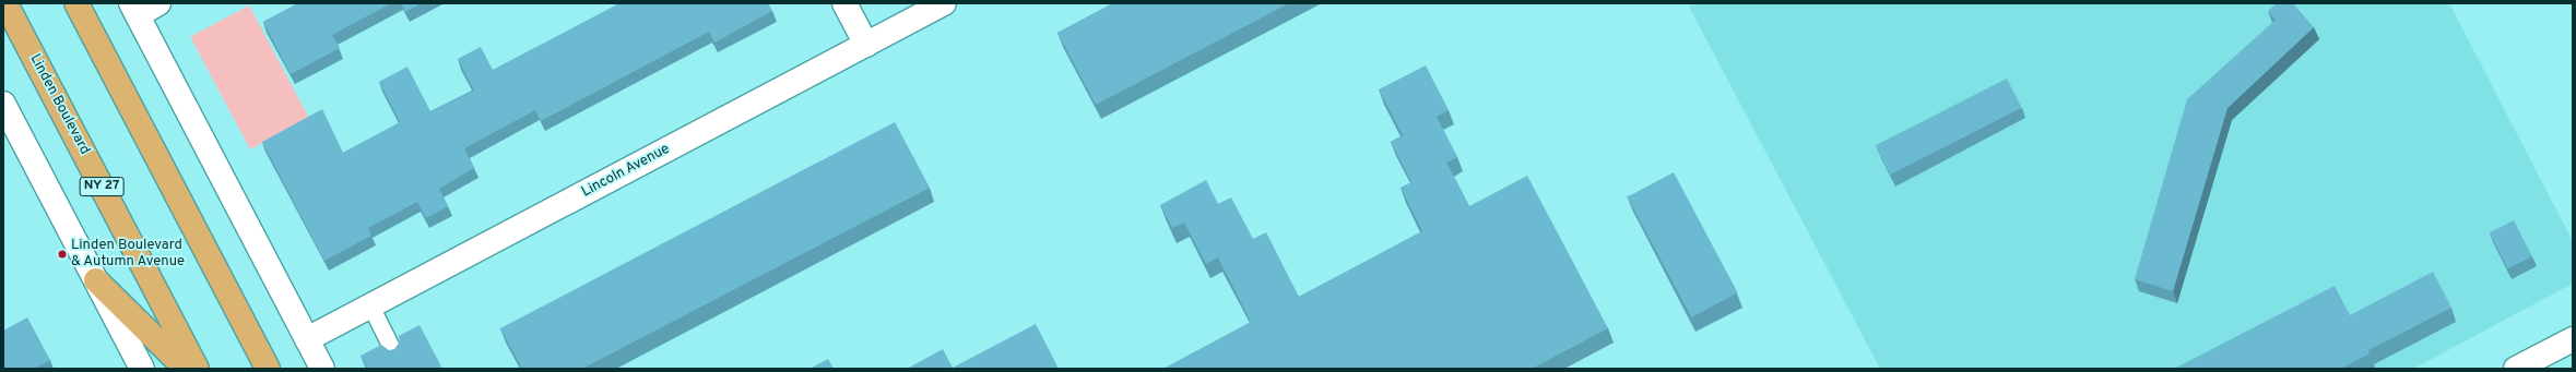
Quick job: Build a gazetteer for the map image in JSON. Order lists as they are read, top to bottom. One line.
{"streets":{"highway":["Linden Boulevard","NY 27"],"street":["Lincoln Avenue"]},"places":["Linden Boulevard & Autumn Avenue"]}
